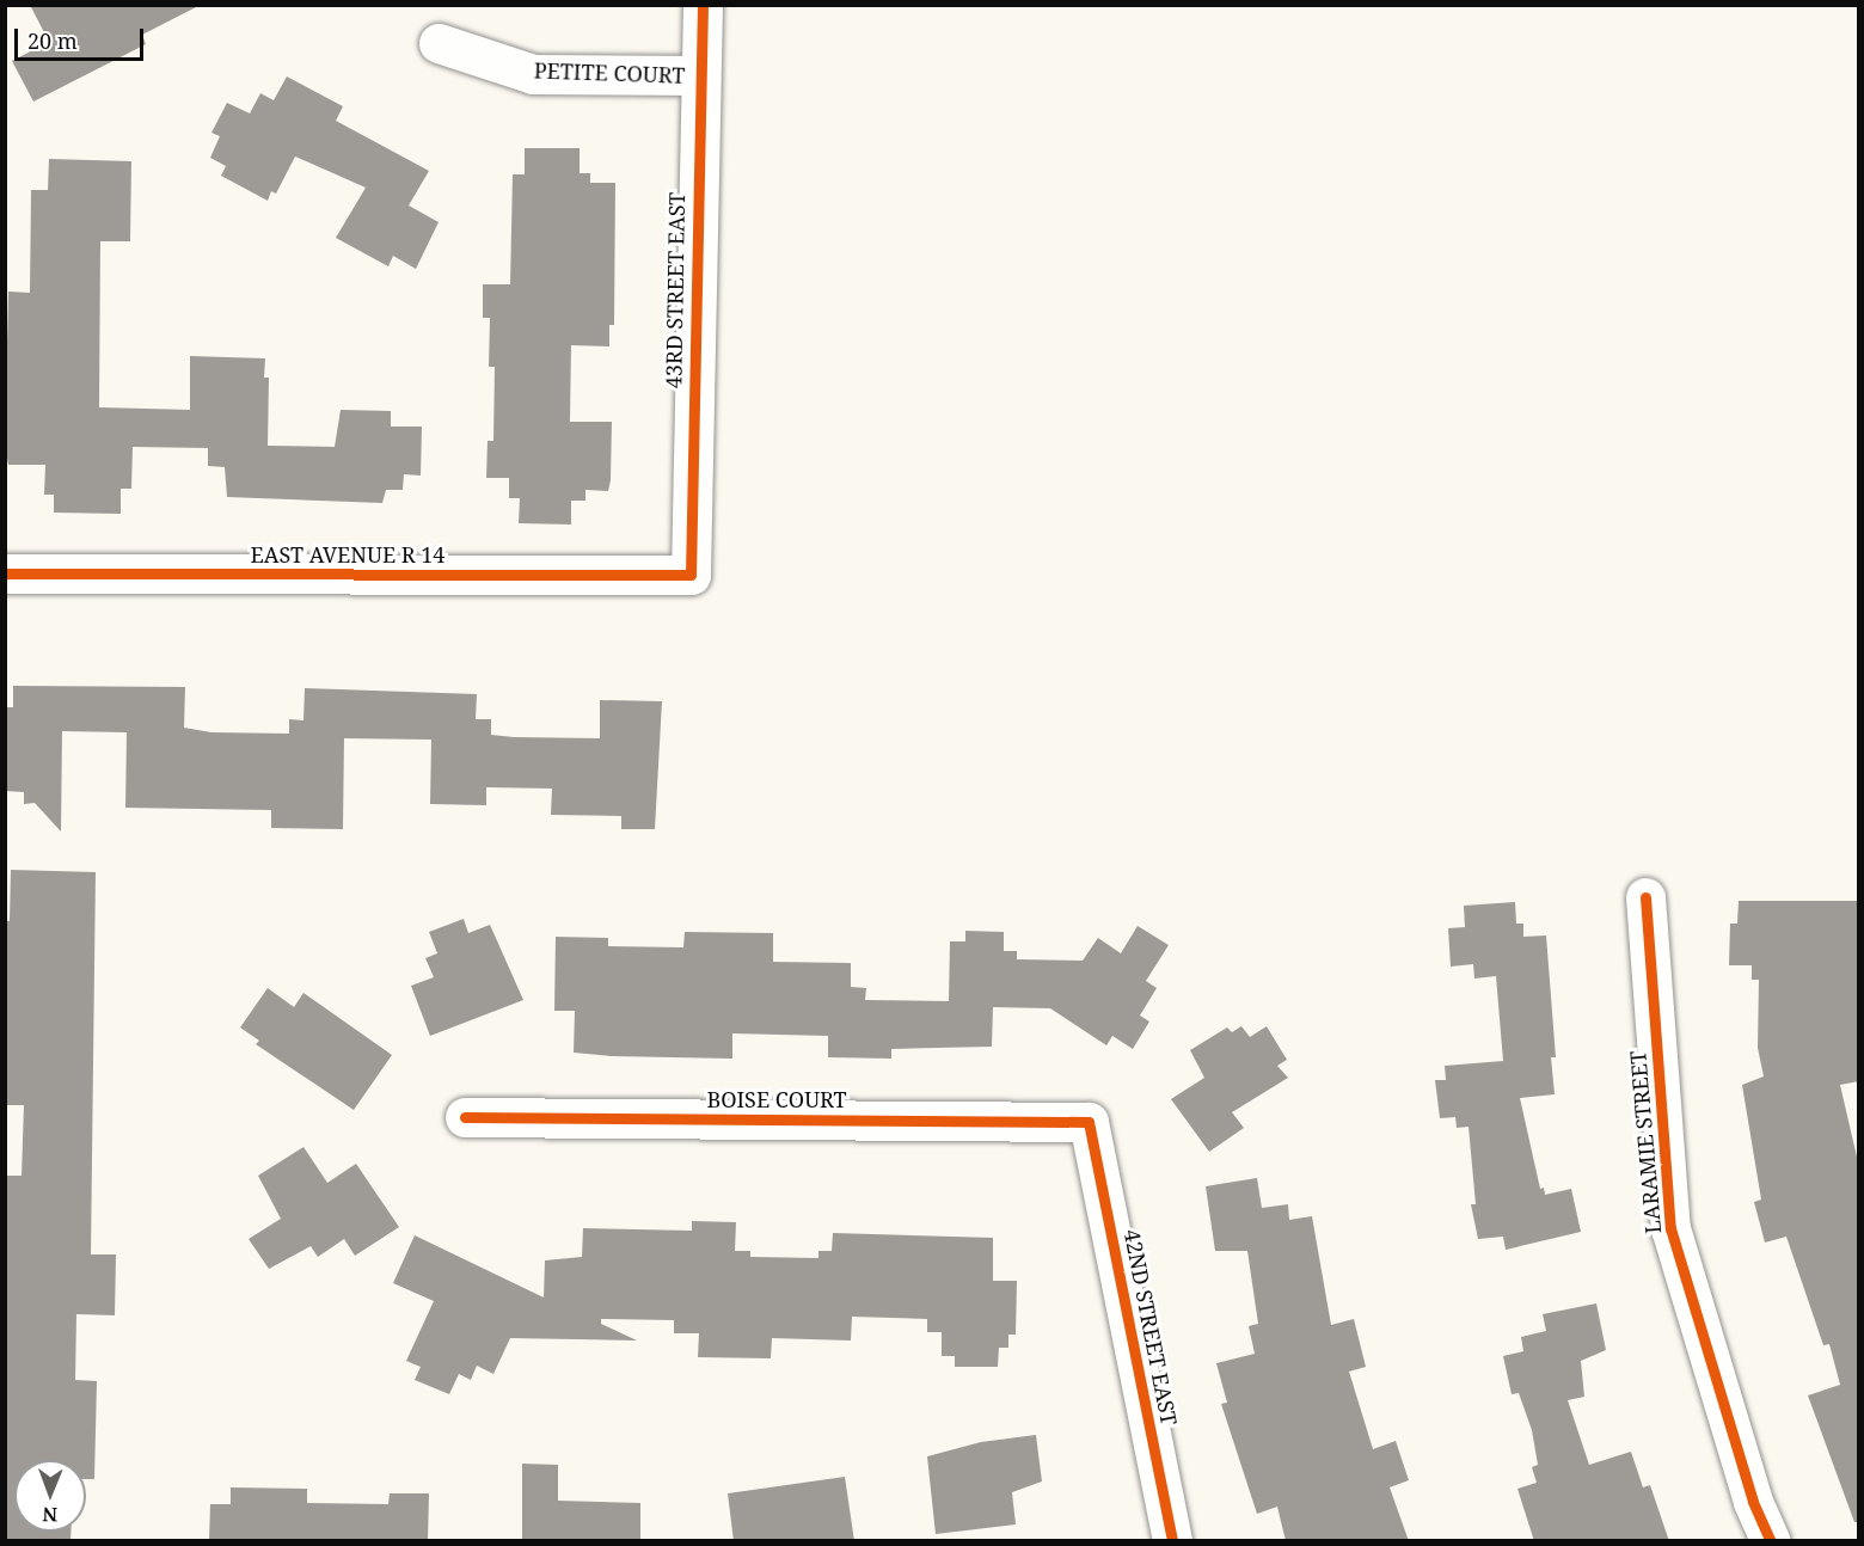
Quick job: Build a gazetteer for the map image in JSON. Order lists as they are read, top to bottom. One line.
{"streets":{"street":["PETITE COURT","43RD STREET EAST","EAST AVENUE R 14","BOISE COURT","LARAMIE STREET","42ND STREET EAST"]},"crossings":[["PETITE COURT","43RD STREET EAST"],["43RD STREET EAST","EAST AVENUE R 14"],["BOISE COURT","42ND STREET EAST"]],"scale_bar":"20 m","north":"bottom"}
